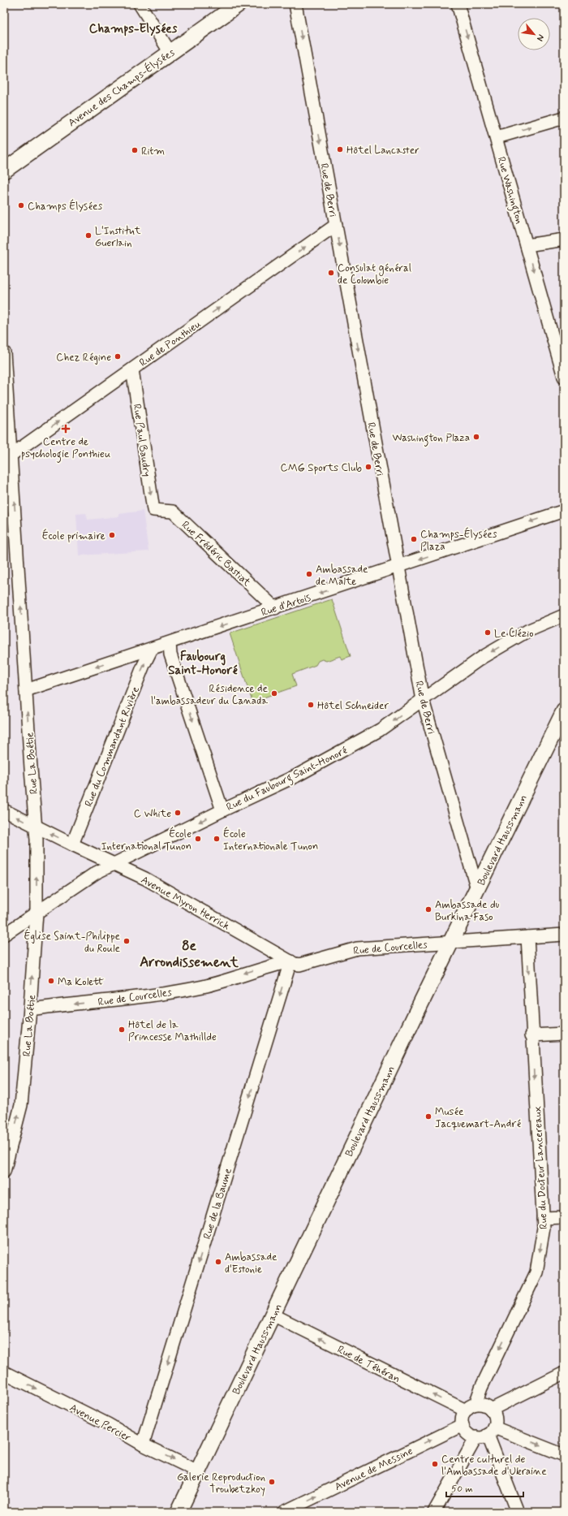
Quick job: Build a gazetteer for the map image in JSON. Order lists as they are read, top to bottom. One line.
{"streets":{"main road":["Avenue des Champs-Élysées","Boulevard Haussmann"],"street":["Rue de Berri","Rue Washington","Rue de Ponthieu","Rue Paul Baudry","Rue Frédéric Bastiat","Rue d'Artois","Rue du Commandant Rivière","Rue La Boétie","Rue du Faubourg Saint-Honoré","Avenue Myron Herrick","Rue de Courcelles","Rue du Docteur Lancereaux","Rue de la Baume","Rue de Téhéran","Avenue Percier","Avenue de Messine"]},"crossings":[["Rue de Berri","Rue de Ponthieu"],["Rue de Berri","Rue d'Artois"],["Rue de Berri","Rue du Faubourg Saint-Honoré"],["Rue de Berri","Boulevard Haussmann"],["Rue de Ponthieu","Rue Paul Baudry"],["Rue de Ponthieu","Rue La Boétie"],["Rue Paul Baudry","Rue Frédéric Bastiat"],["Rue Frédéric Bastiat","Rue d'Artois"],["Rue d'Artois","Rue du Commandant Rivière"],["Rue d'Artois","Rue La Boétie"],["Rue du Commandant Rivière","Avenue Myron Herrick"],["Rue La Boétie","Rue du Faubourg Saint-Honoré"],["Rue La Boétie","Avenue Myron Herrick"],["Rue La Boétie","Rue de Courcelles"],["Rue du Faubourg Saint-Honoré","Avenue Myron Herrick"],["Boulevard Haussmann","Rue de Courcelles"],["Boulevard Haussmann","Rue de Téhéran"],["Boulevard Haussmann","Avenue Percier"],["Avenue Myron Herrick","Rue de Courcelles"],["Avenue Myron Herrick","Rue de la Baume"],["Rue de Courcelles","Rue du Docteur Lancereaux"],["Rue de Courcelles","Rue de la Baume"],["Rue du Docteur Lancereaux","Rue de Téhéran"],["Rue du Docteur Lancereaux","Avenue de Messine"],["Rue de la Baume","Avenue Percier"],["Rue de Téhéran","Avenue de Messine"]],"one_way":["Rue de Berri","Rue Washington","Rue de Ponthieu","Rue Paul Baudry","Rue d'Artois","Rue du Commandant Rivière","Rue La Boétie","Rue du Faubourg Saint-Honoré","Rue de Courcelles","Rue du Docteur Lancereaux","Rue de la Baume","Rue de Téhéran","Avenue Percier","Avenue de Messine"],"districts":["Champs-Elysées","Faubourg Saint-Honoré","8e Arrondissement"],"places":{"other":["Hôtel Lancaster","Ritm","Champs Élysées","L'Institut Guerlain","Consulat général de Colombie","Chez Régine","Washington Plaza","CMG Sports Club","École primaire","Champs-Élysées Plaza","Ambassade de Malte","Le Clézio","Résidence de l'ambassadeur du Canada","Hôtel Schneider","C White","École International Tunon","École Internationale Tunon","Ambassade du Burkina Faso","Église Saint-Philippe du Roule","Ma Kolett","Hôtel de la Princesse Mathillde","Musée Jacquemart-André","Ambassade d'Estonie","Centre culturel de l'Ambassade d'Ukraine","Galerie Reproduction Troubetzkoy"],"health":["Centre de psychologie Ponthieu"]},"scale_bar":"50 m","north":"bottom right"}
